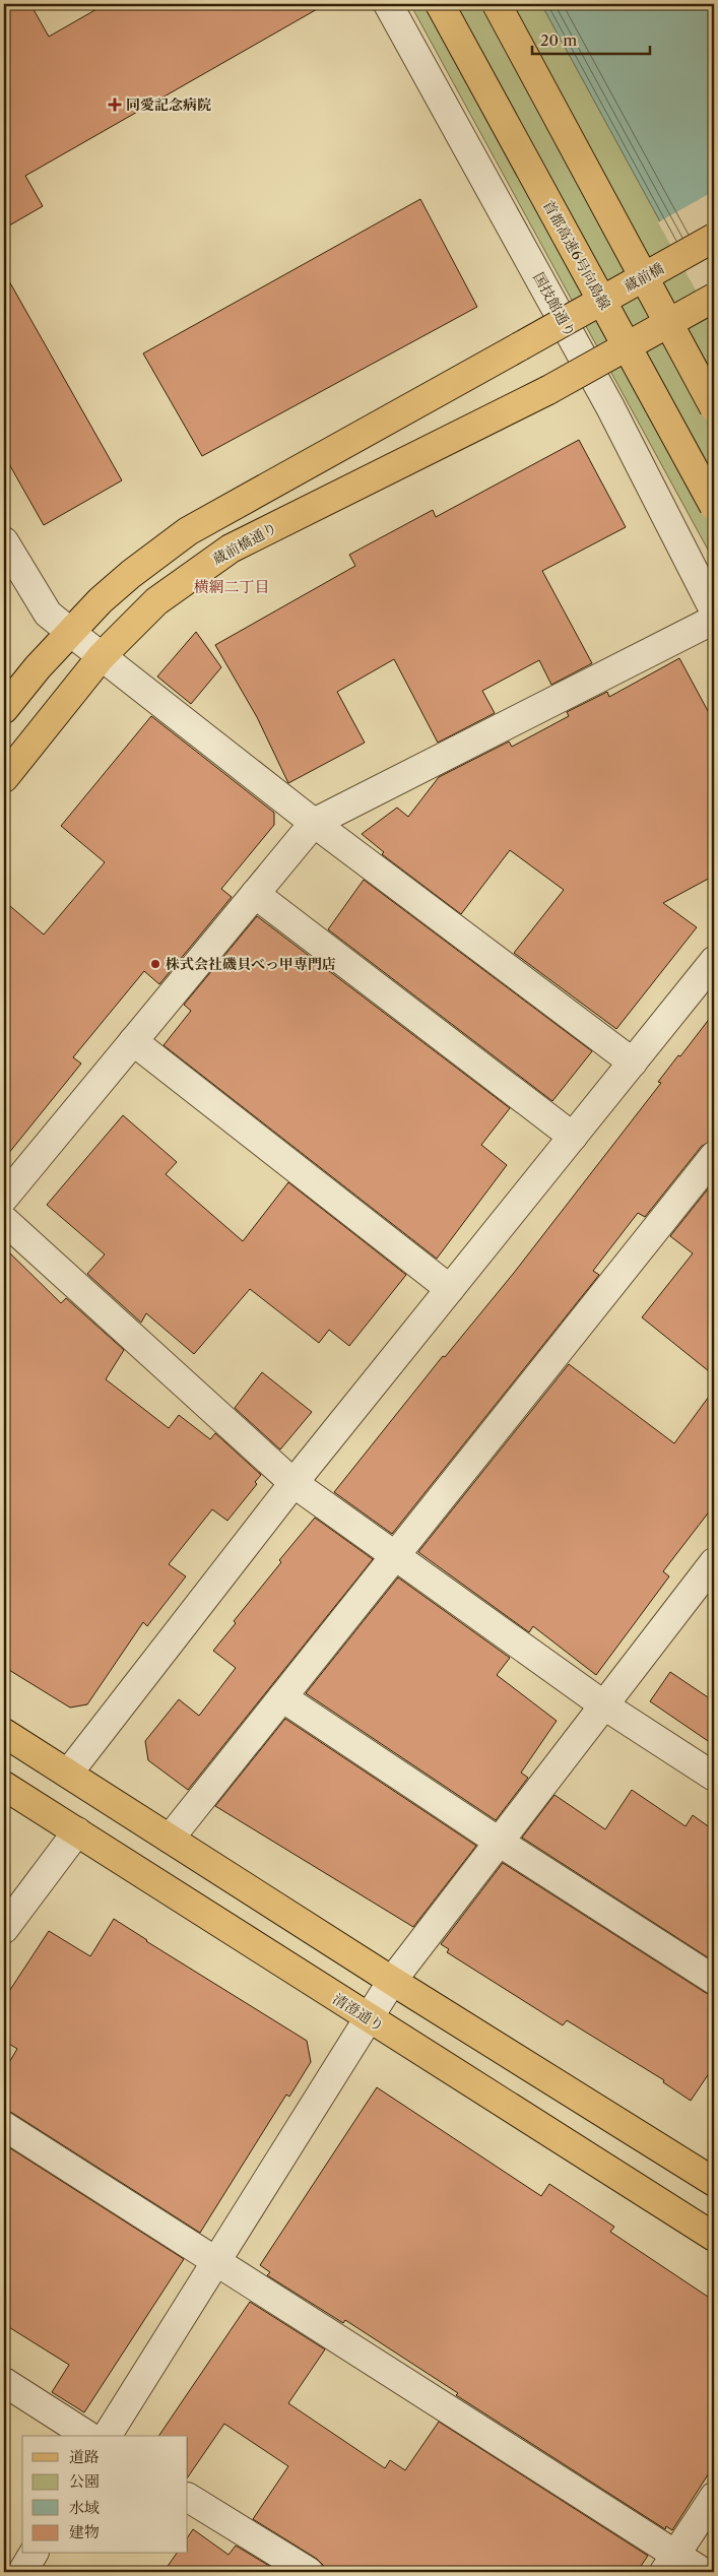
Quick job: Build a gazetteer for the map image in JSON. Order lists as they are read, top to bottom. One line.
{"streets":{"main road":["首都高速6号向島線","蔵前橋","蔵前橋通り","清澄通り"],"street":["国技館通り"]},"districts":["横網二丁目"],"places":{"health":["同愛記念病院"],"other":["株式会社磯貝べっ甲専門店"]},"legend":["道路","公園","水域","建物"],"scale_bar":"20 m"}
